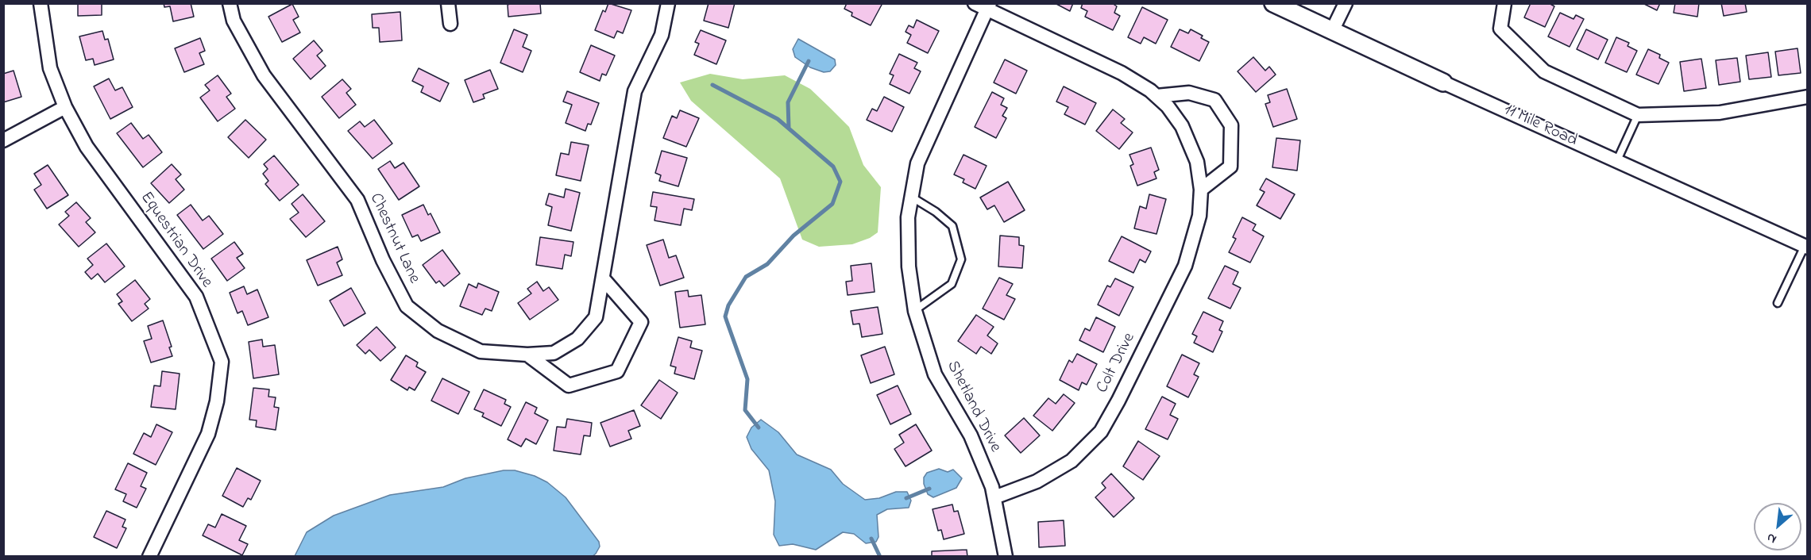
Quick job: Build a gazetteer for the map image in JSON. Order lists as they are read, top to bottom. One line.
{"streets":{"street":["11 Mile Road","Chestnut Lane","Equestrian Drive","Colt Drive","Shetland Drive"]},"crossings":[["Colt Drive","Shetland Drive"]],"north":"bottom left"}
